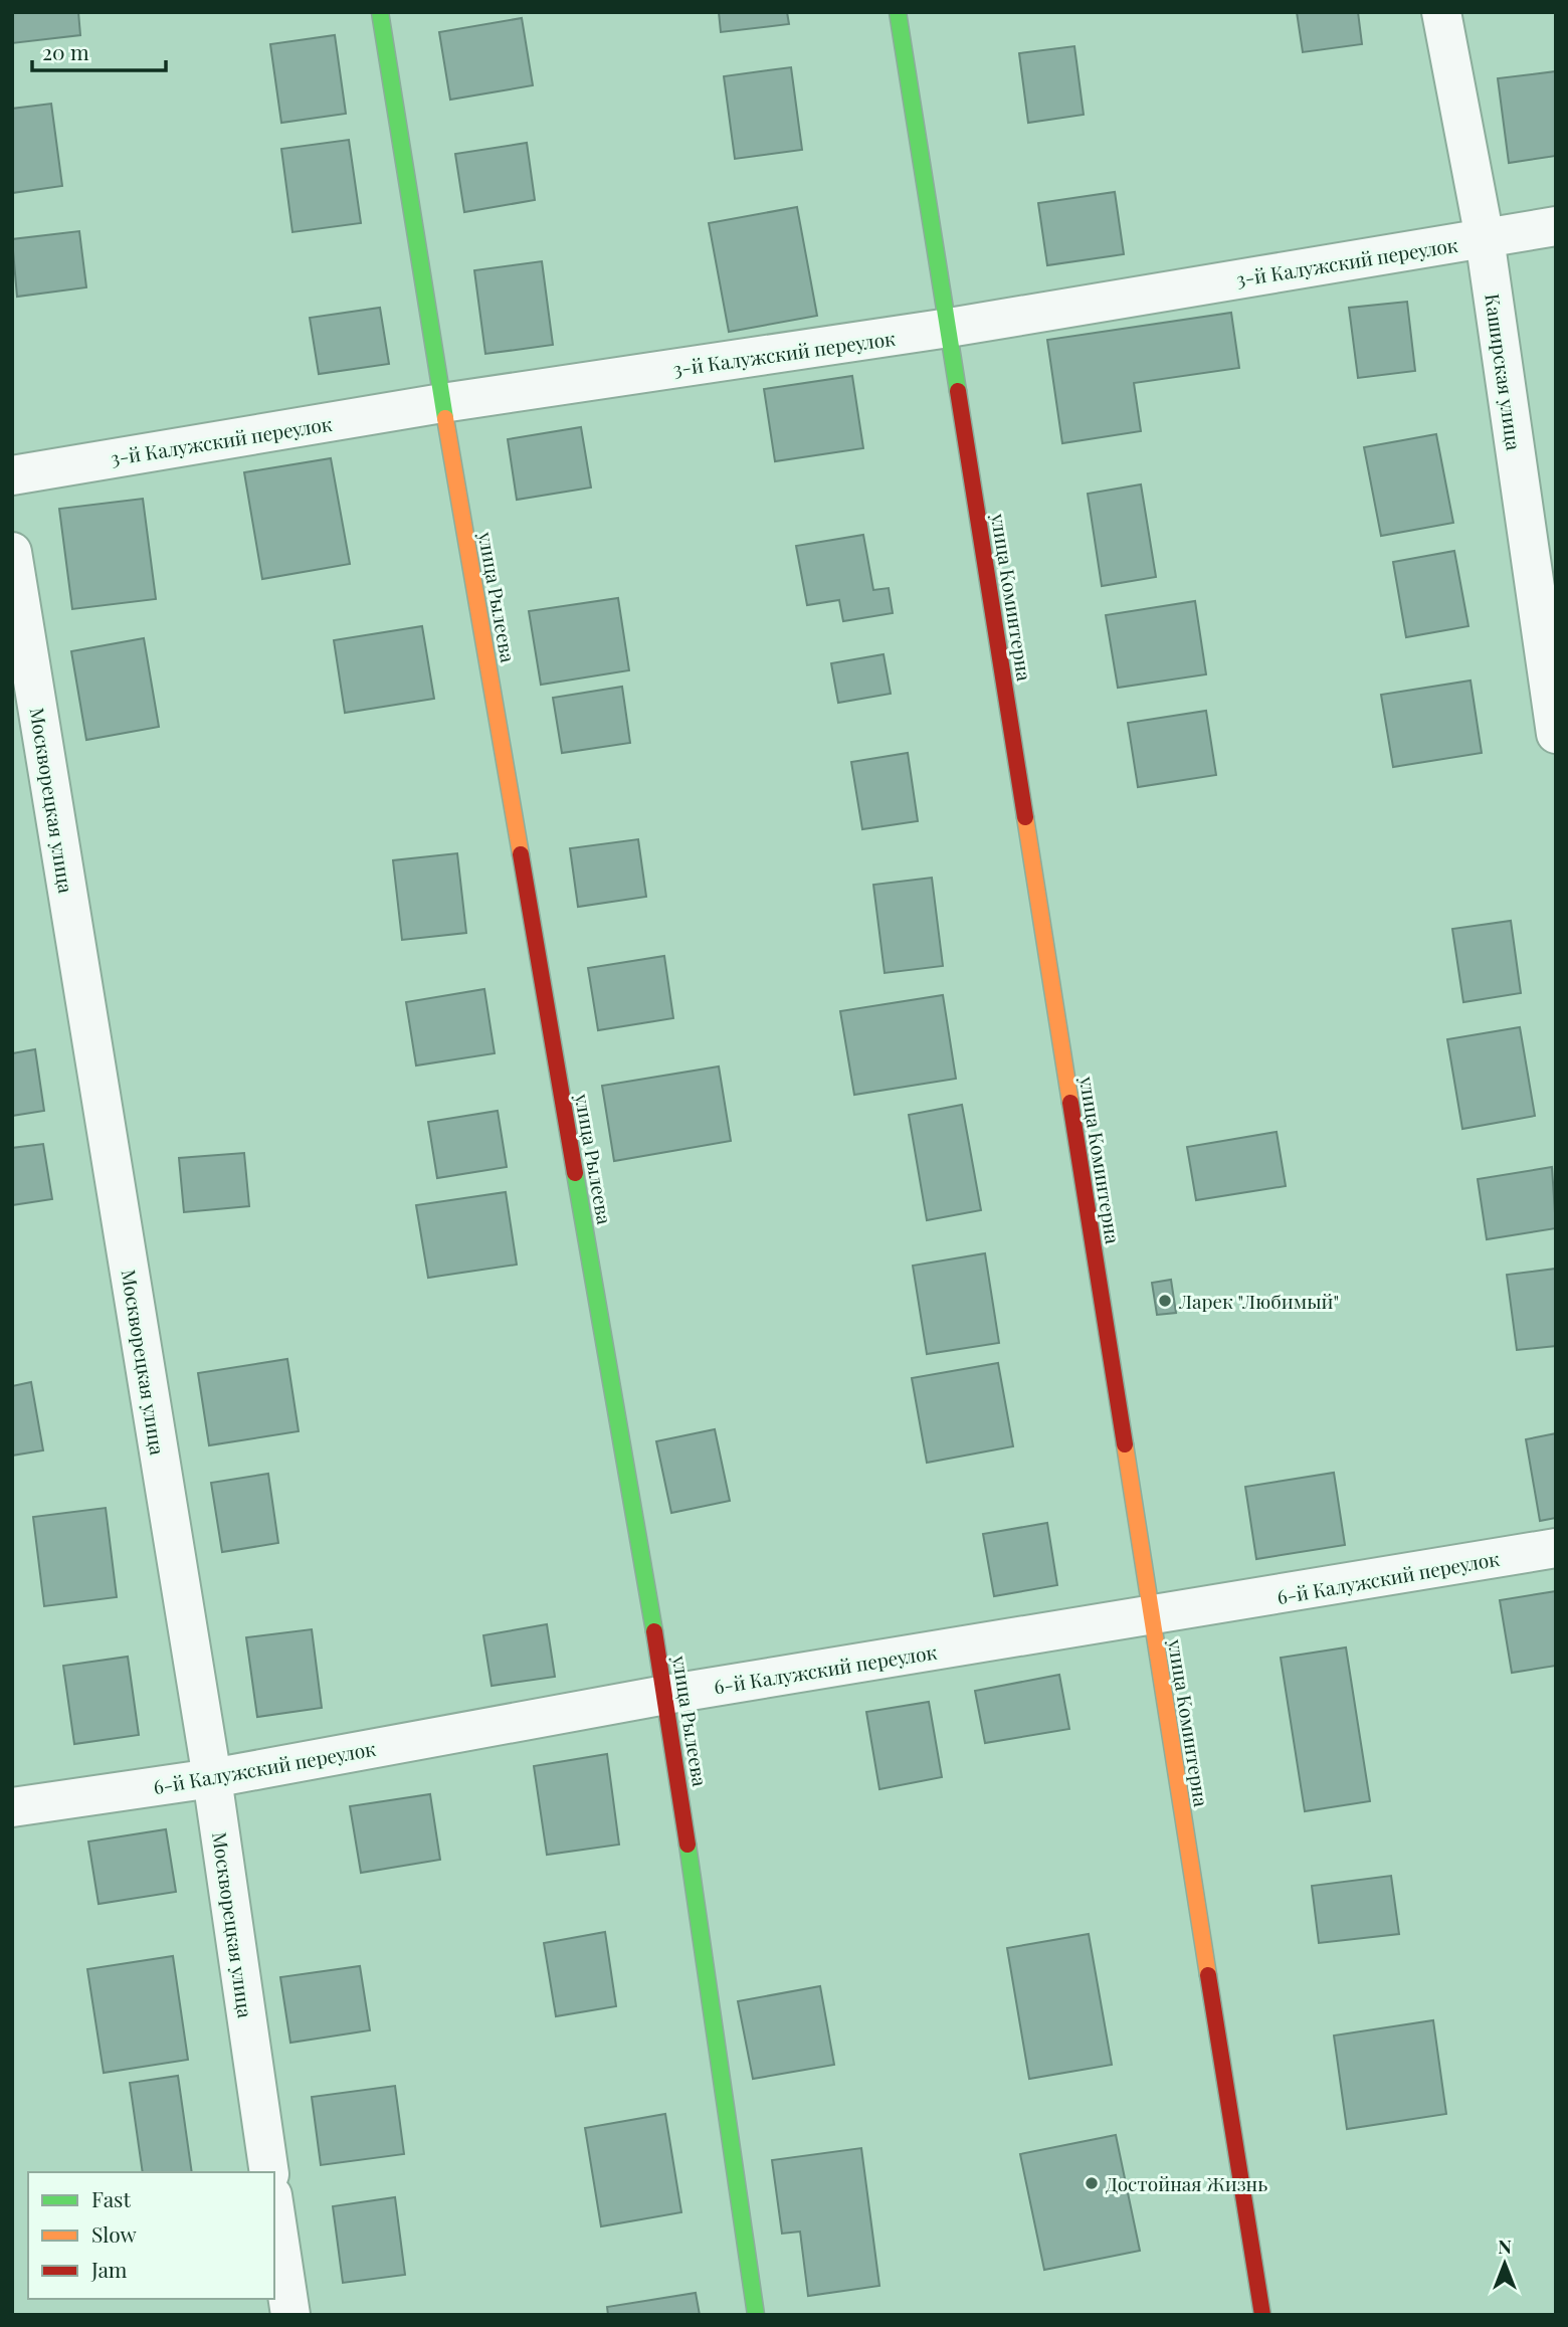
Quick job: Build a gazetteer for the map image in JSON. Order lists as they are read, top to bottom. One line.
{"streets":{"street":["3-й Калужский переулок","Каширская улица","улица Рылеева","улица Коминтерна","Москворецкая улица","6-й Калужский переулок"]},"crossings":[["3-й Калужский переулок","Каширская улица"],["3-й Калужский переулок","улица Рылеева"],["3-й Калужский переулок","улица Коминтерна"],["улица Рылеева","6-й Калужский переулок"],["улица Коминтерна","6-й Калужский переулок"],["Москворецкая улица","6-й Калужский переулок"]],"places":["Ларек \"Любимый\"","Достойная Жизнь"],"legend":["Fast","Slow","Jam"],"scale_bar":"20 m","north":"top"}
